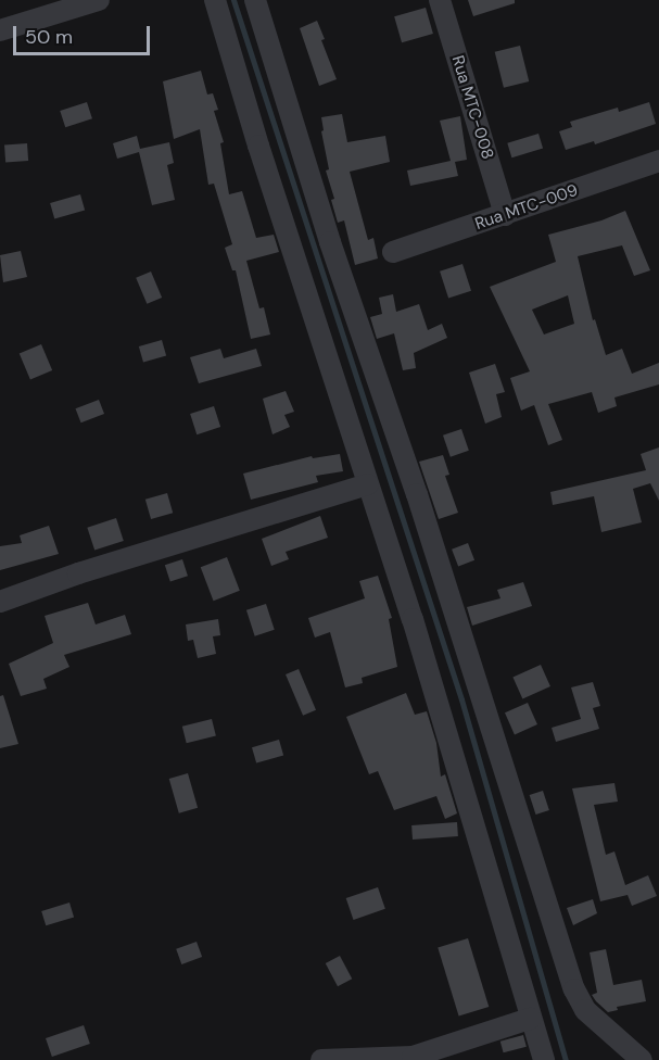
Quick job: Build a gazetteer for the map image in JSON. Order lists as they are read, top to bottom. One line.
{"streets":{"street":["Rua MTC-008","Rua MTC-009"]},"crossings":[["Rua MTC-008","Rua MTC-009"]],"scale_bar":"50 m"}
